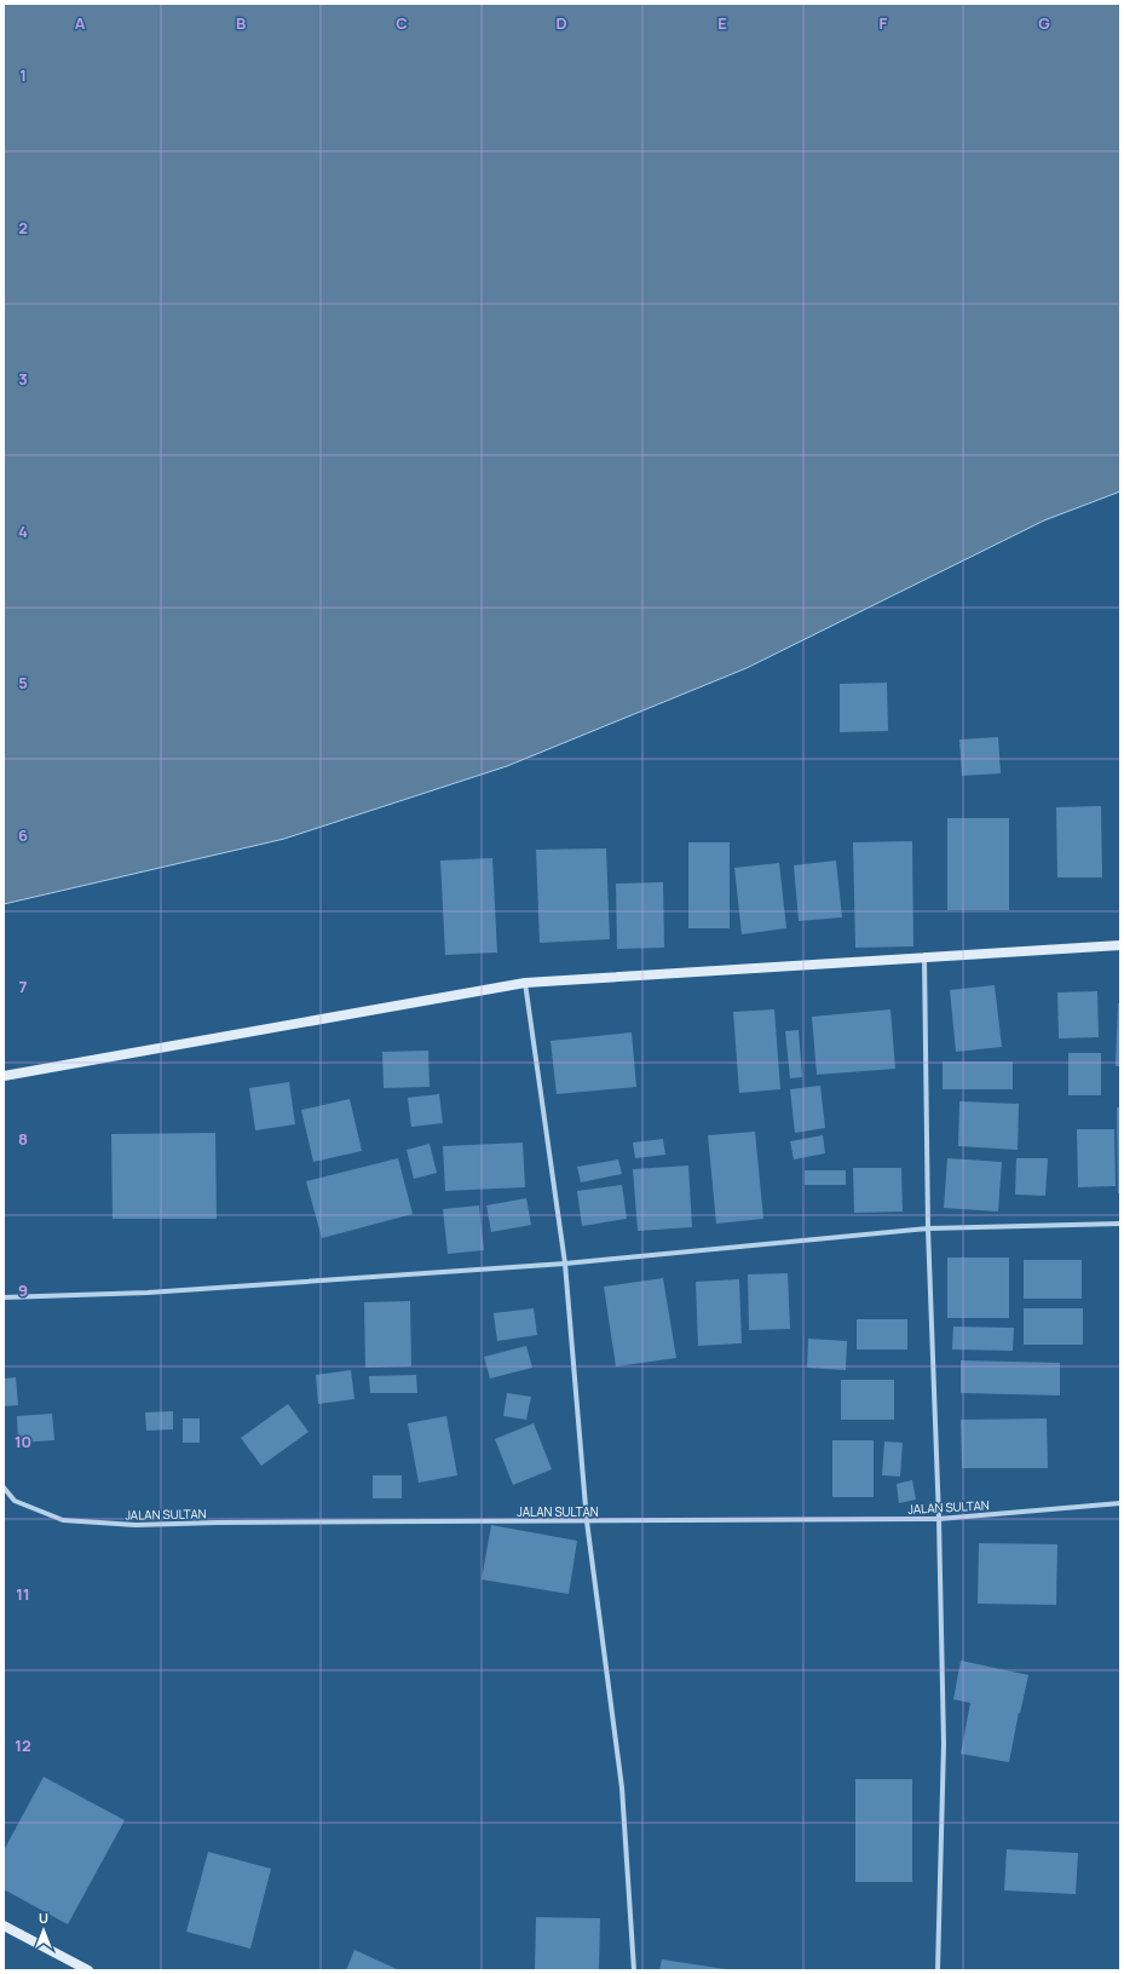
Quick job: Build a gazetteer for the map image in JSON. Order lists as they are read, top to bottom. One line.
{"streets":{"street":["JALAN SULTAN"]},"north":"top","grid":{"columns":["A","B","C","D","E","F","G"],"rows":["1","2","3","4","5","6","7","8","9","10","11","12"]}}
